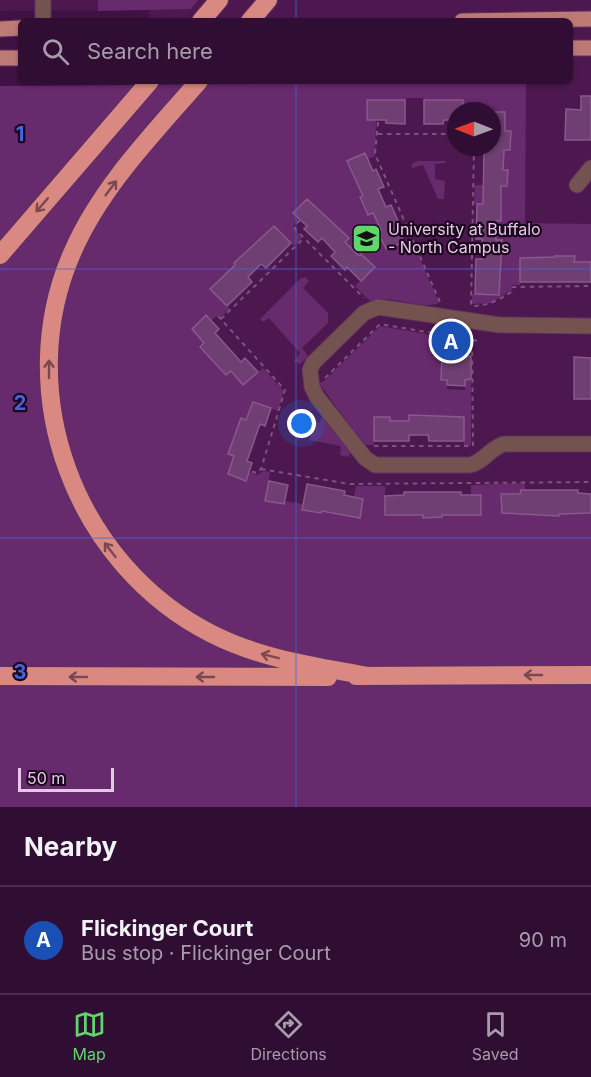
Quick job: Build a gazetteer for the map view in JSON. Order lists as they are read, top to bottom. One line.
{"places":{"school or university":["University at Buffalo - North Campus"]},"scale_bar":"50 m","north":"left","page":{"search":"Search here","pins":"A","scale":"50 m","heading":"Nearby","list":[{"mark":"A","name":"Flickinger Court","note":"Bus stop · Flickinger Court","value":"90 m"}],"nav":["Map","Directions","Saved"]},"grid":{"rows":["1","2","3"]}}
